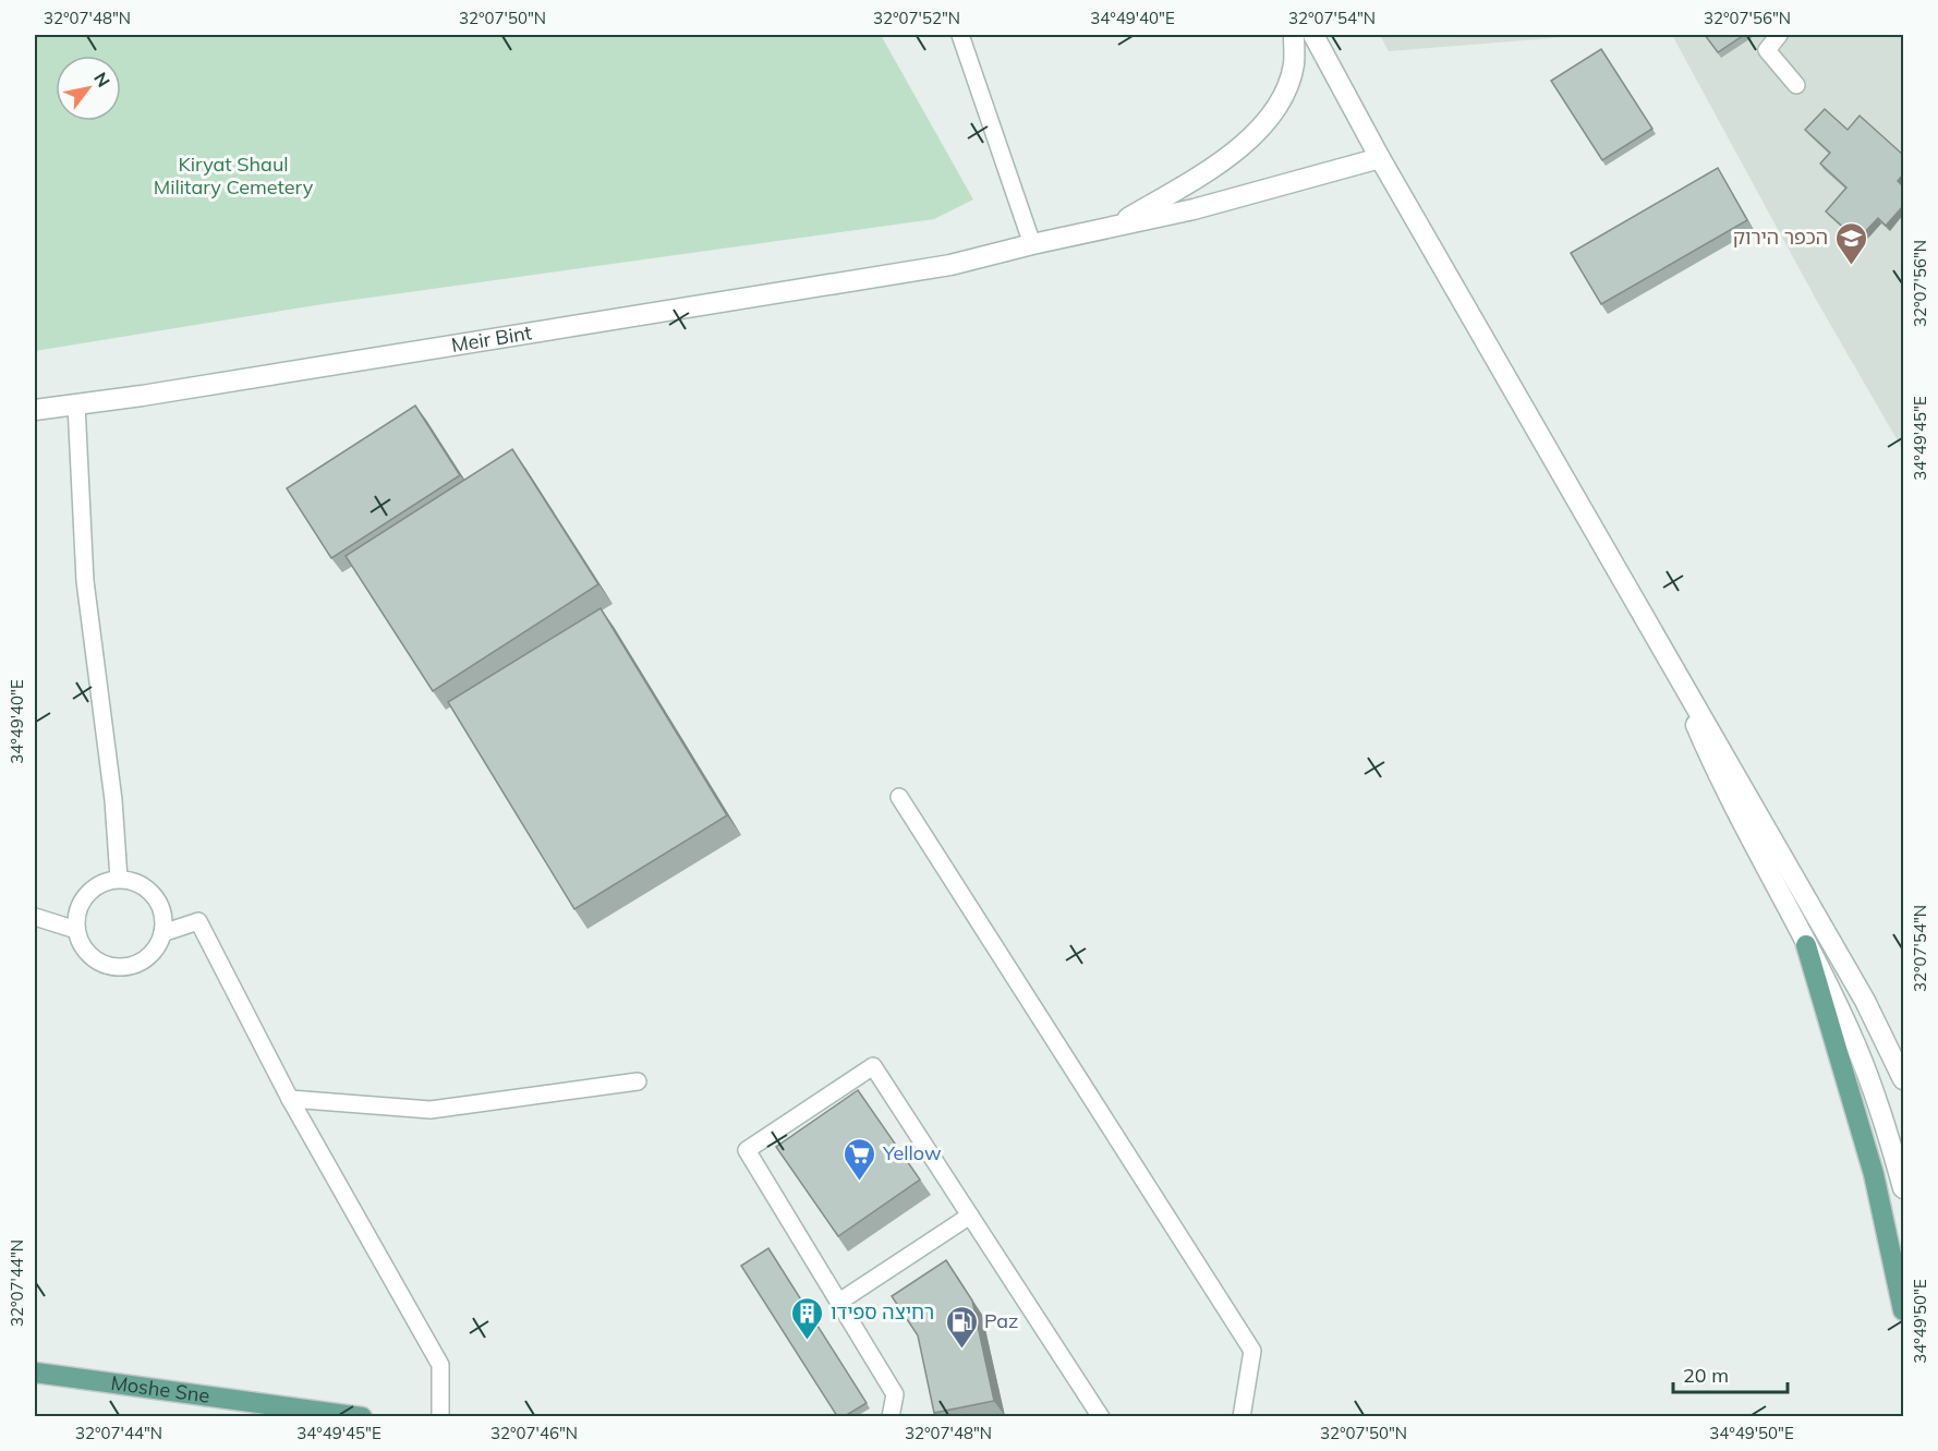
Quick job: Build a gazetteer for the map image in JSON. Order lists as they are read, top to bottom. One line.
{"streets":{"main road":["Moshe Sne"],"street":["Meir Bint"]},"parks":["Kiryat Shaul Military Cemetery"],"places":{"school or university":["הכפר הירוק"],"supermarket":["Yellow"],"building":["רחיצה ספידו"],"fuel station":["Paz"]},"scale_bar":"20 m","north":"top right","coordinates":["32°07'48\"N","32°07'50\"N","32°07'52\"N","34°49'40\"E","32°07'54\"N","32°07'56\"N","34°49'45\"E","32°07'44\"N","34°49'50\"E","32°07'46\"N"]}
